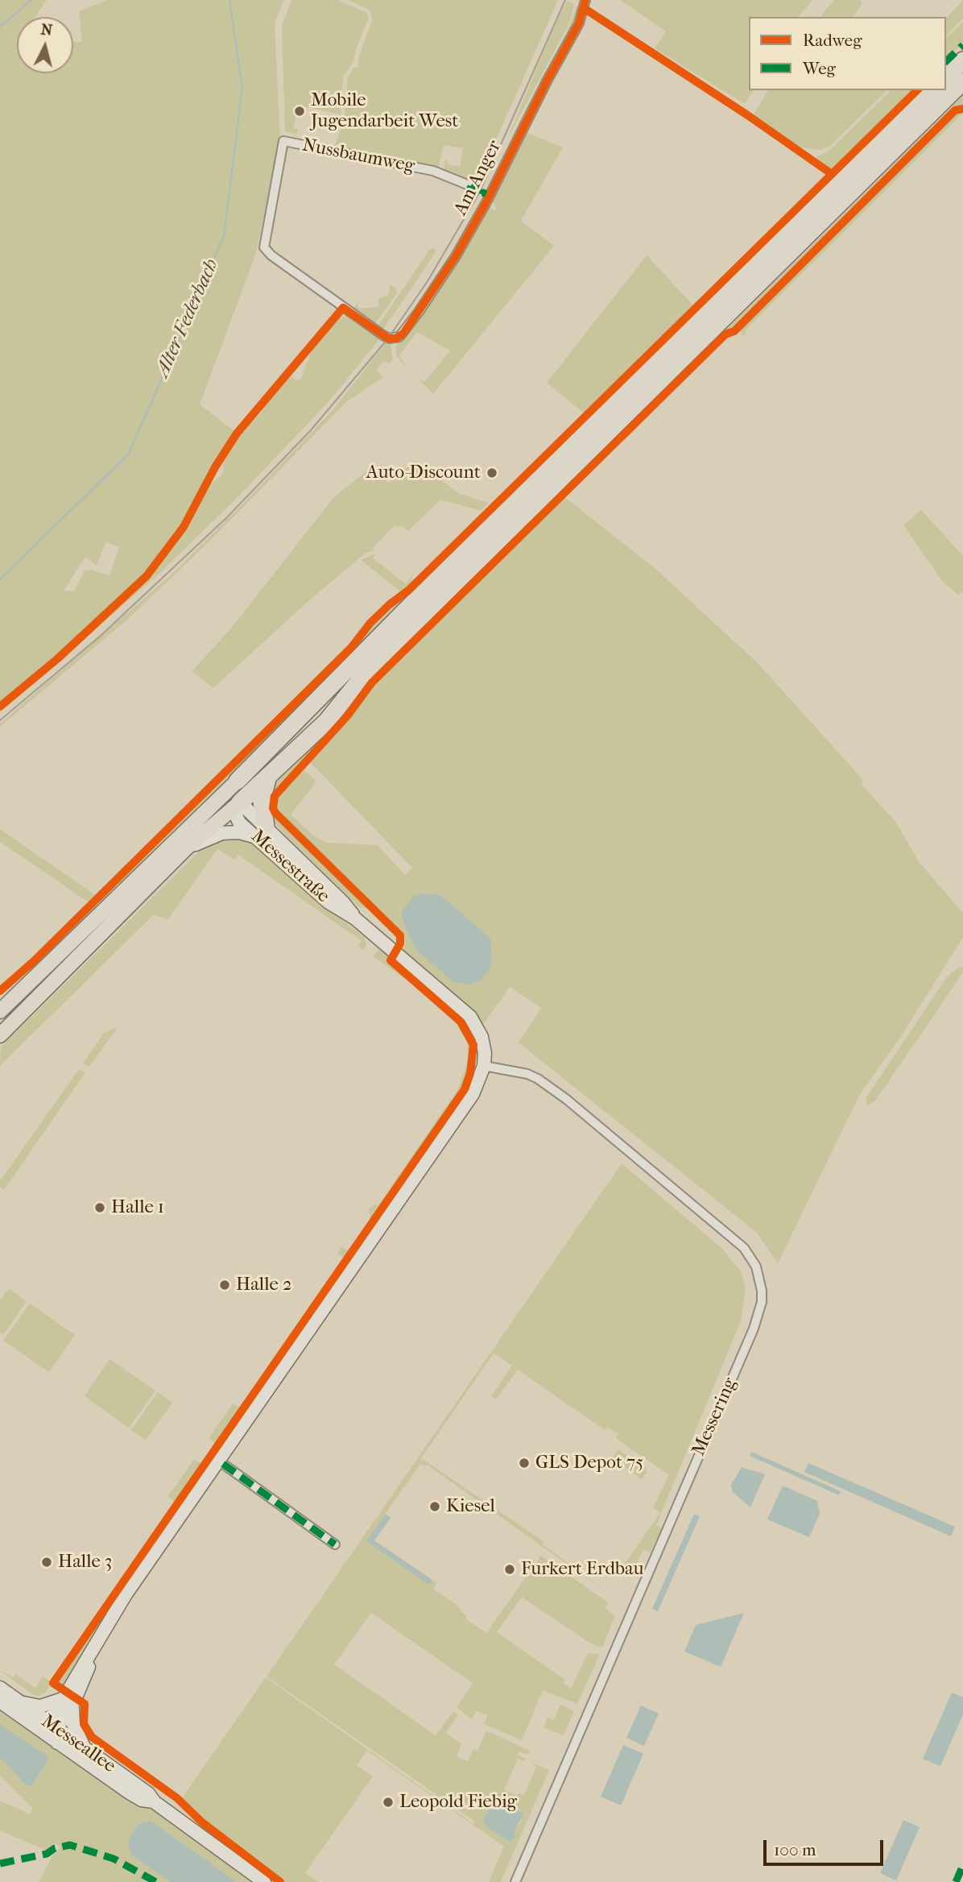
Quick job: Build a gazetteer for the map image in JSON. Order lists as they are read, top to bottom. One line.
{"streets":{"street":["Nussbaumweg","Am Anger","Messestraße","Messering","Messeallee"]},"crossings":[["Nussbaumweg","Am Anger"],["Messestraße","Messering"],["Messestraße","Messeallee"]],"water":["Alter Federbach"],"places":["Mobile Jugendarbeit West","Auto-Discount","Halle 1","Halle 2","GLS Depot 75","Kiesel","Halle 3","Furkert Erdbau","Leopold Fiebig"],"legend":["Radweg","Weg"],"scale_bar":"100 m","north":"top"}
